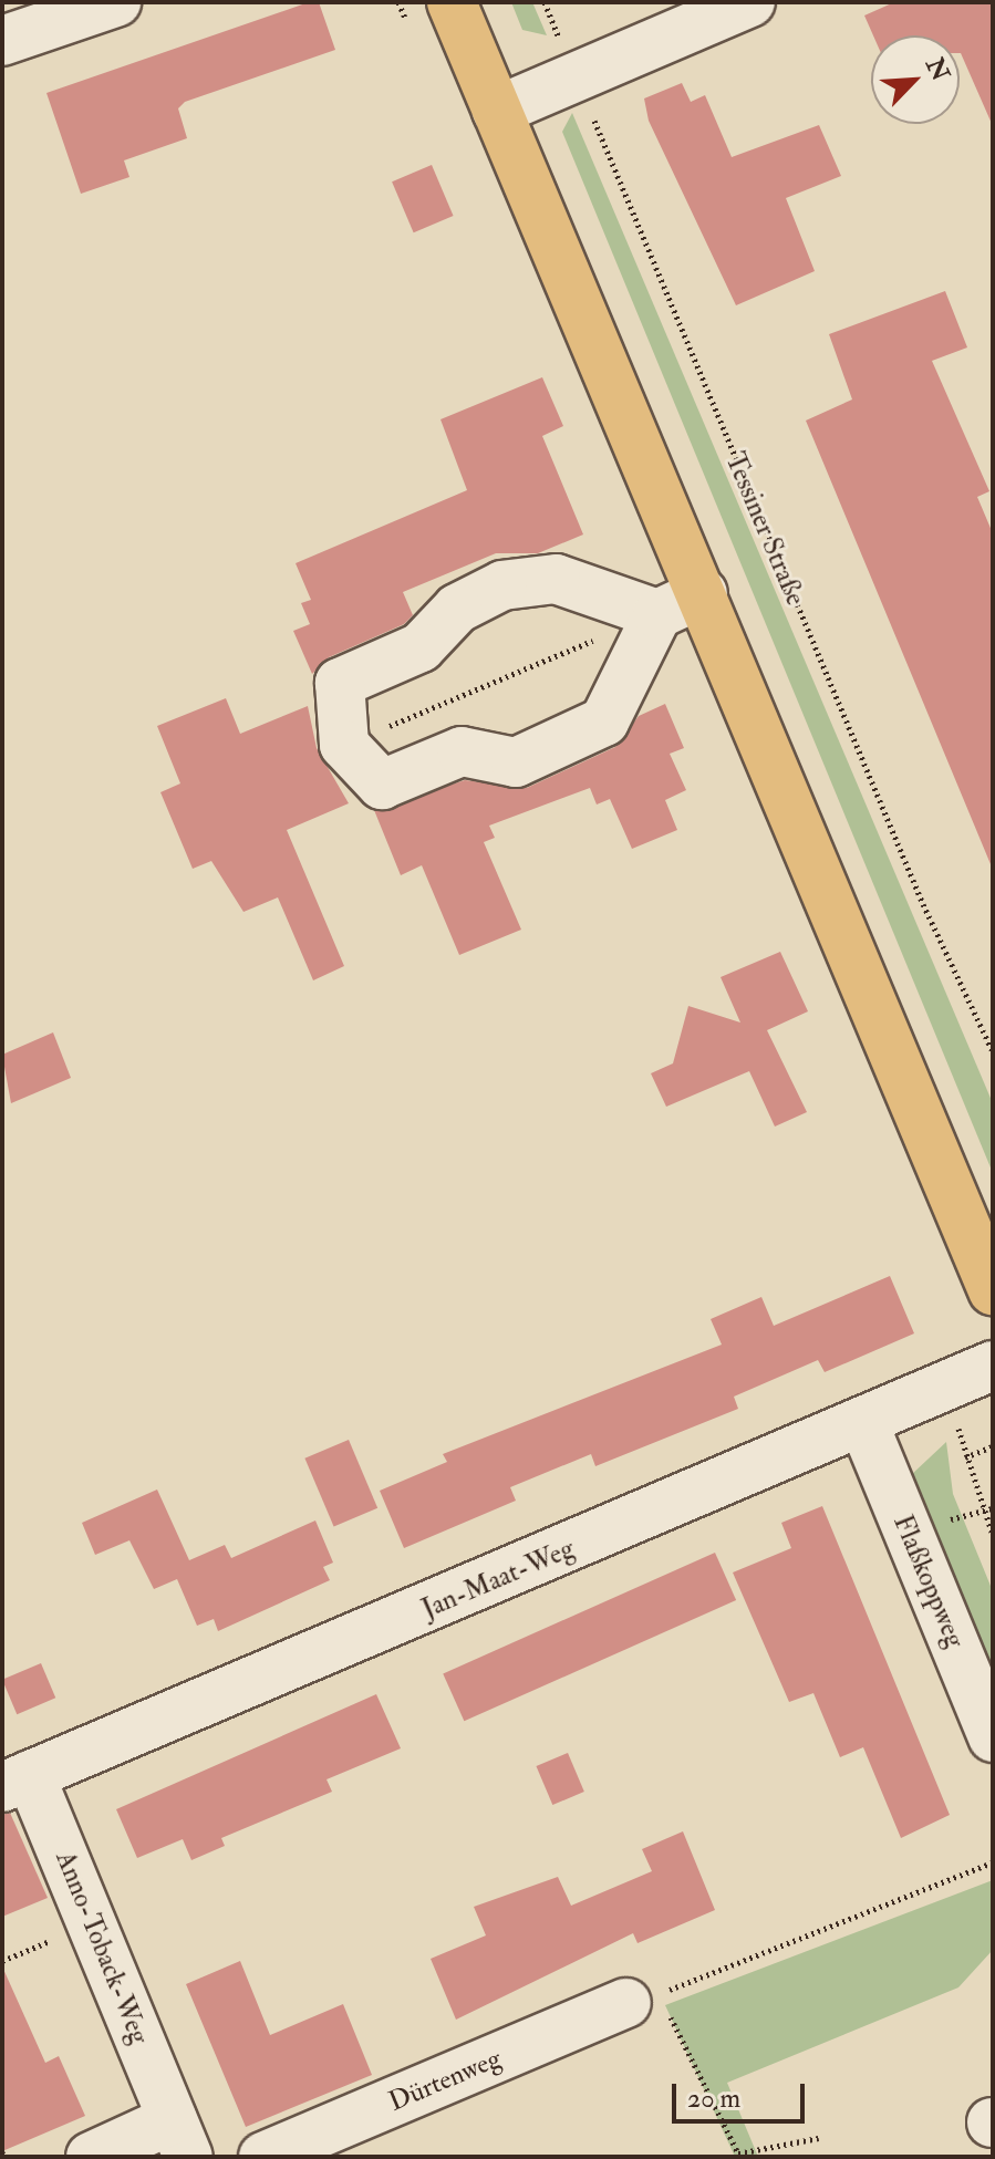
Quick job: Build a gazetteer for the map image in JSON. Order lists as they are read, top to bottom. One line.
{"streets":{"street":["Jan-Maat-Weg","Flaßkoppweg","Anno-Toback-Weg","Dürtenweg"],"path":["Tessiner Straße"]},"crossings":[["Jan-Maat-Weg","Flaßkoppweg"],["Jan-Maat-Weg","Anno-Toback-Weg"]],"scale_bar":"20 m","north":"top right"}
